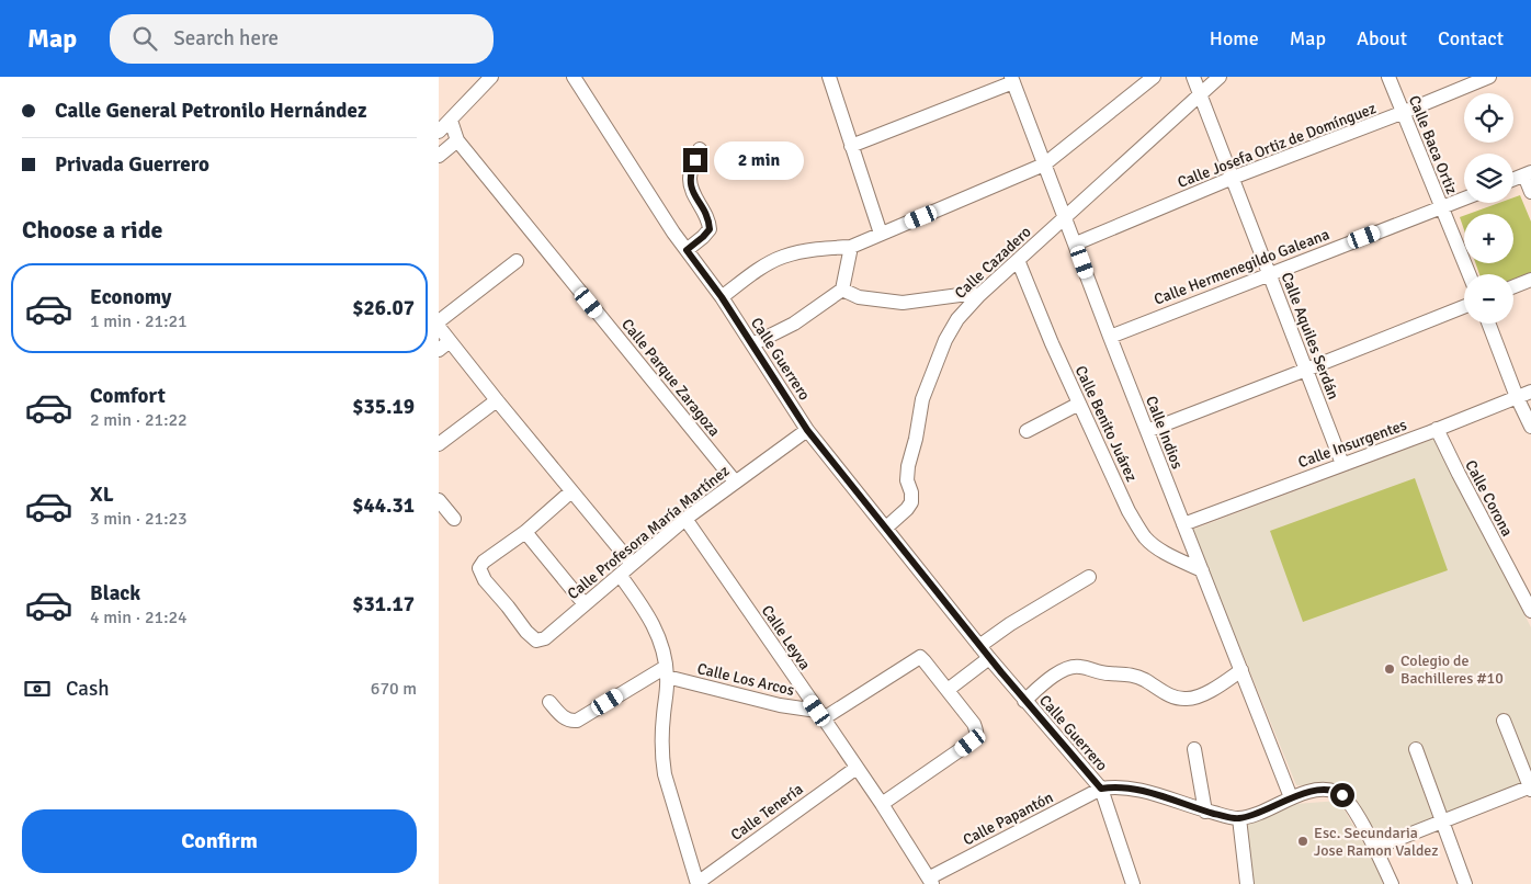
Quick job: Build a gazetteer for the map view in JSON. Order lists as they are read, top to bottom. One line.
{"streets":{"street":["Calle Josefa Ortiz de Domínguez","Calle Baca Ortiz","Calle Cazadero","Calle Hermenegildo Galeana","Calle Aquiles Serdán","Calle Guerrero","Calle Parque Zaragoza","Calle Benito Juárez","Calle Indios","Calle Insurgentes","Calle Corona","Calle Profesora María Martínez","Calle Leyva","Calle Los Arcos","Calle Tenería","Calle Papantón"]},"crossings":[["Calle Josefa Ortiz de Domínguez","Calle Baca Ortiz"],["Calle Josefa Ortiz de Domínguez","Calle Aquiles Serdán"],["Calle Josefa Ortiz de Domínguez","Calle Indios"],["Calle Baca Ortiz","Calle Hermenegildo Galeana"],["Calle Cazadero","Calle Aquiles Serdán"],["Calle Cazadero","Calle Guerrero"],["Calle Cazadero","Calle Benito Juárez"],["Calle Cazadero","Calle Indios"],["Calle Hermenegildo Galeana","Calle Aquiles Serdán"],["Calle Hermenegildo Galeana","Calle Indios"],["Calle Aquiles Serdán","Calle Insurgentes"],["Calle Guerrero","Calle Profesora María Martínez"],["Calle Guerrero","Calle Papantón"],["Calle Parque Zaragoza","Calle Profesora María Martínez"],["Calle Benito Juárez","Calle Indios"],["Calle Indios","Calle Insurgentes"],["Calle Insurgentes","Calle Corona"],["Calle Profesora María Martínez","Calle Leyva"],["Calle Leyva","Calle Los Arcos"],["Calle Leyva","Calle Tenería"],["Calle Leyva","Calle Papantón"]],"places":["Colegio de Bachilleres #10","Esc. Secundaria Jose Ramon Valdez"],"page":{"header":"Map","search":"Search here","nav":["Home","Map","About","Contact"],"banner":["Calle General Petronilo Hernández","Privada Guerrero"],"map_buttons":["+","−"],"bubble":"2 min","heading":"Choose a ride","list":[{"name":"Economy","note":"1 min · 21:21","value":"$26.07"},{"name":"Comfort","note":"2 min · 21:22","value":"$35.19"},{"name":"XL","note":"3 min · 21:23","value":"$44.31"},{"name":"Black","note":"4 min · 21:24","value":"$31.17"}],"pay":["Cash","670 m"],"buttons":"Confirm"}}
